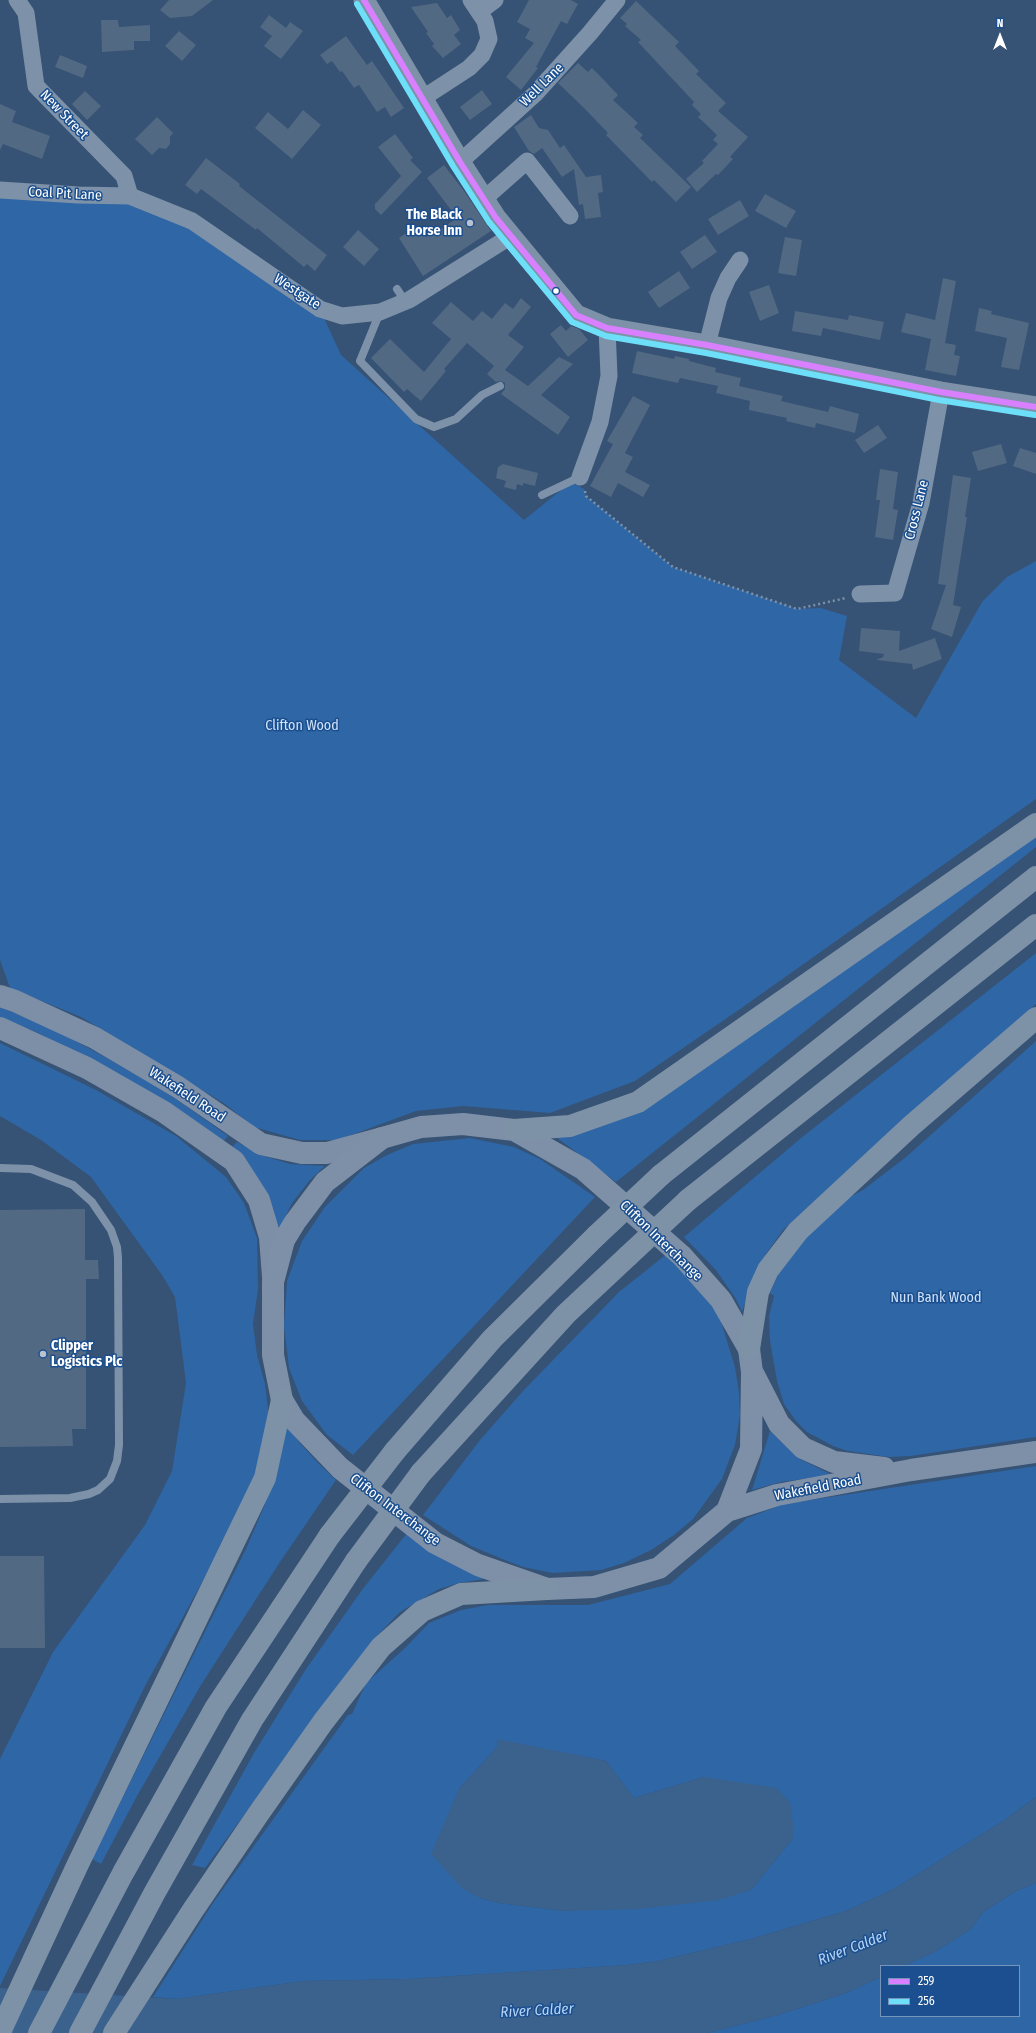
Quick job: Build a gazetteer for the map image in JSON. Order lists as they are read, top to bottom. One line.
{"streets":{"highway":["Wakefield Road","Clifton Interchange"],"street":["Well Lane","New Street","Coal Pit Lane","Westgate","Cross Lane"]},"crossings":[["New Street","Coal Pit Lane"],["New Street","Westgate"],["Coal Pit Lane","Westgate"],["Wakefield Road","Clifton Interchange"]],"water":["River Calder"],"parks":["Clifton Wood","Nun Bank Wood"],"places":["The Black Horse Inn","Clipper Logistics Plc"],"lines":["transit line 259","transit line 256"],"legend":["259","256"],"north":"top"}
